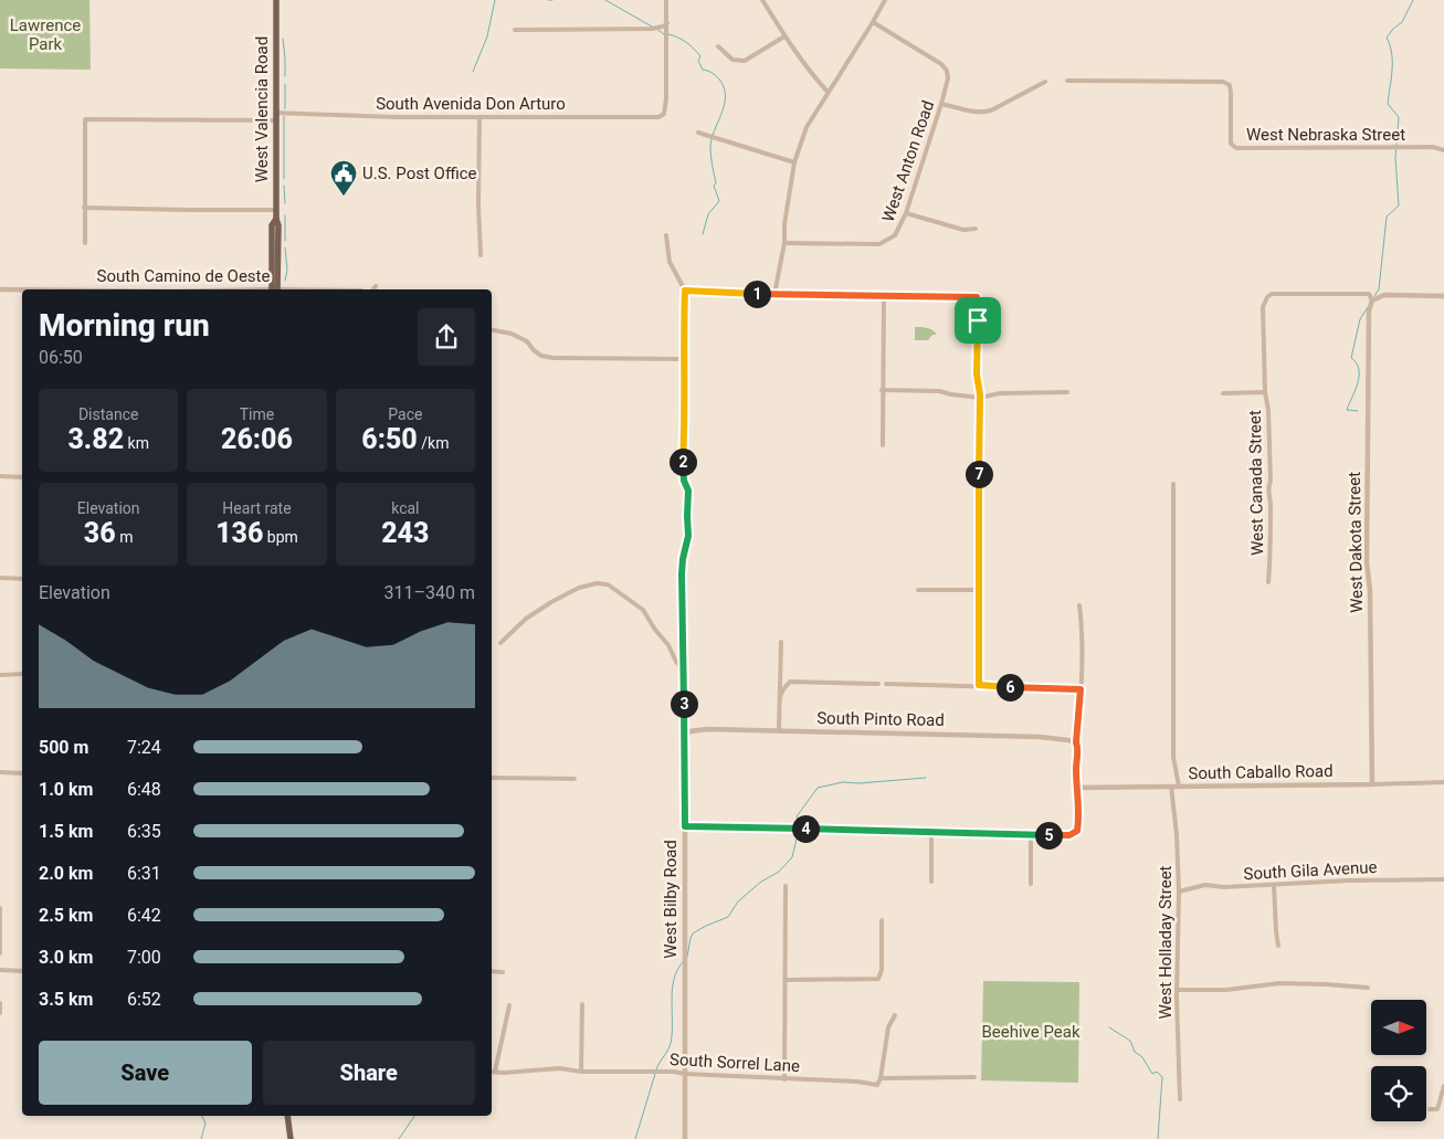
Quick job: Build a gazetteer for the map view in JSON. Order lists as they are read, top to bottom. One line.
{"streets":{"main road":["West Valencia Road"],"street":["South Avenida Don Arturo","West Nebraska Street","West Anton Road","South Camino de Oeste","West Canada Street","West Dakota Street","South Pinto Road","South Caballo Road","South Gila Avenue","West Bilby Road","West Holladay Street","South Sorrel Lane"]},"crossings":[["South Avenida Don Arturo","West Valencia Road"],["West Dakota Street","South Caballo Road"],["South Pinto Road","West Bilby Road"],["South Caballo Road","West Holladay Street"],["South Gila Avenue","West Holladay Street"],["West Bilby Road","South Sorrel Lane"]],"parks":["Lawrence Park","Beehive Peak"],"places":{"public building":["U.S. Post Office"]},"north":"right","page":{"pins":["1","2","7","6","3","4","5"],"heading":["Morning run","06:50"],"stats":[["Distance","3.82 km"],["Time","26:06"],["Pace","6:50 /km"],["Elevation","36 m"],["Heart rate","136 bpm"],["kcal","243"]],"chart":["Elevation","311–340 m"],"list":[{"name":"500 m","note":"7:24"},{"name":"1.0 km","note":"6:48"},{"name":"1.5 km","note":"6:35"},{"name":"2.0 km","note":"6:31"},{"name":"2.5 km","note":"6:42"},{"name":"3.0 km","note":"7:00"},{"name":"3.5 km","note":"6:52"}],"buttons":["Save","Share"]}}
